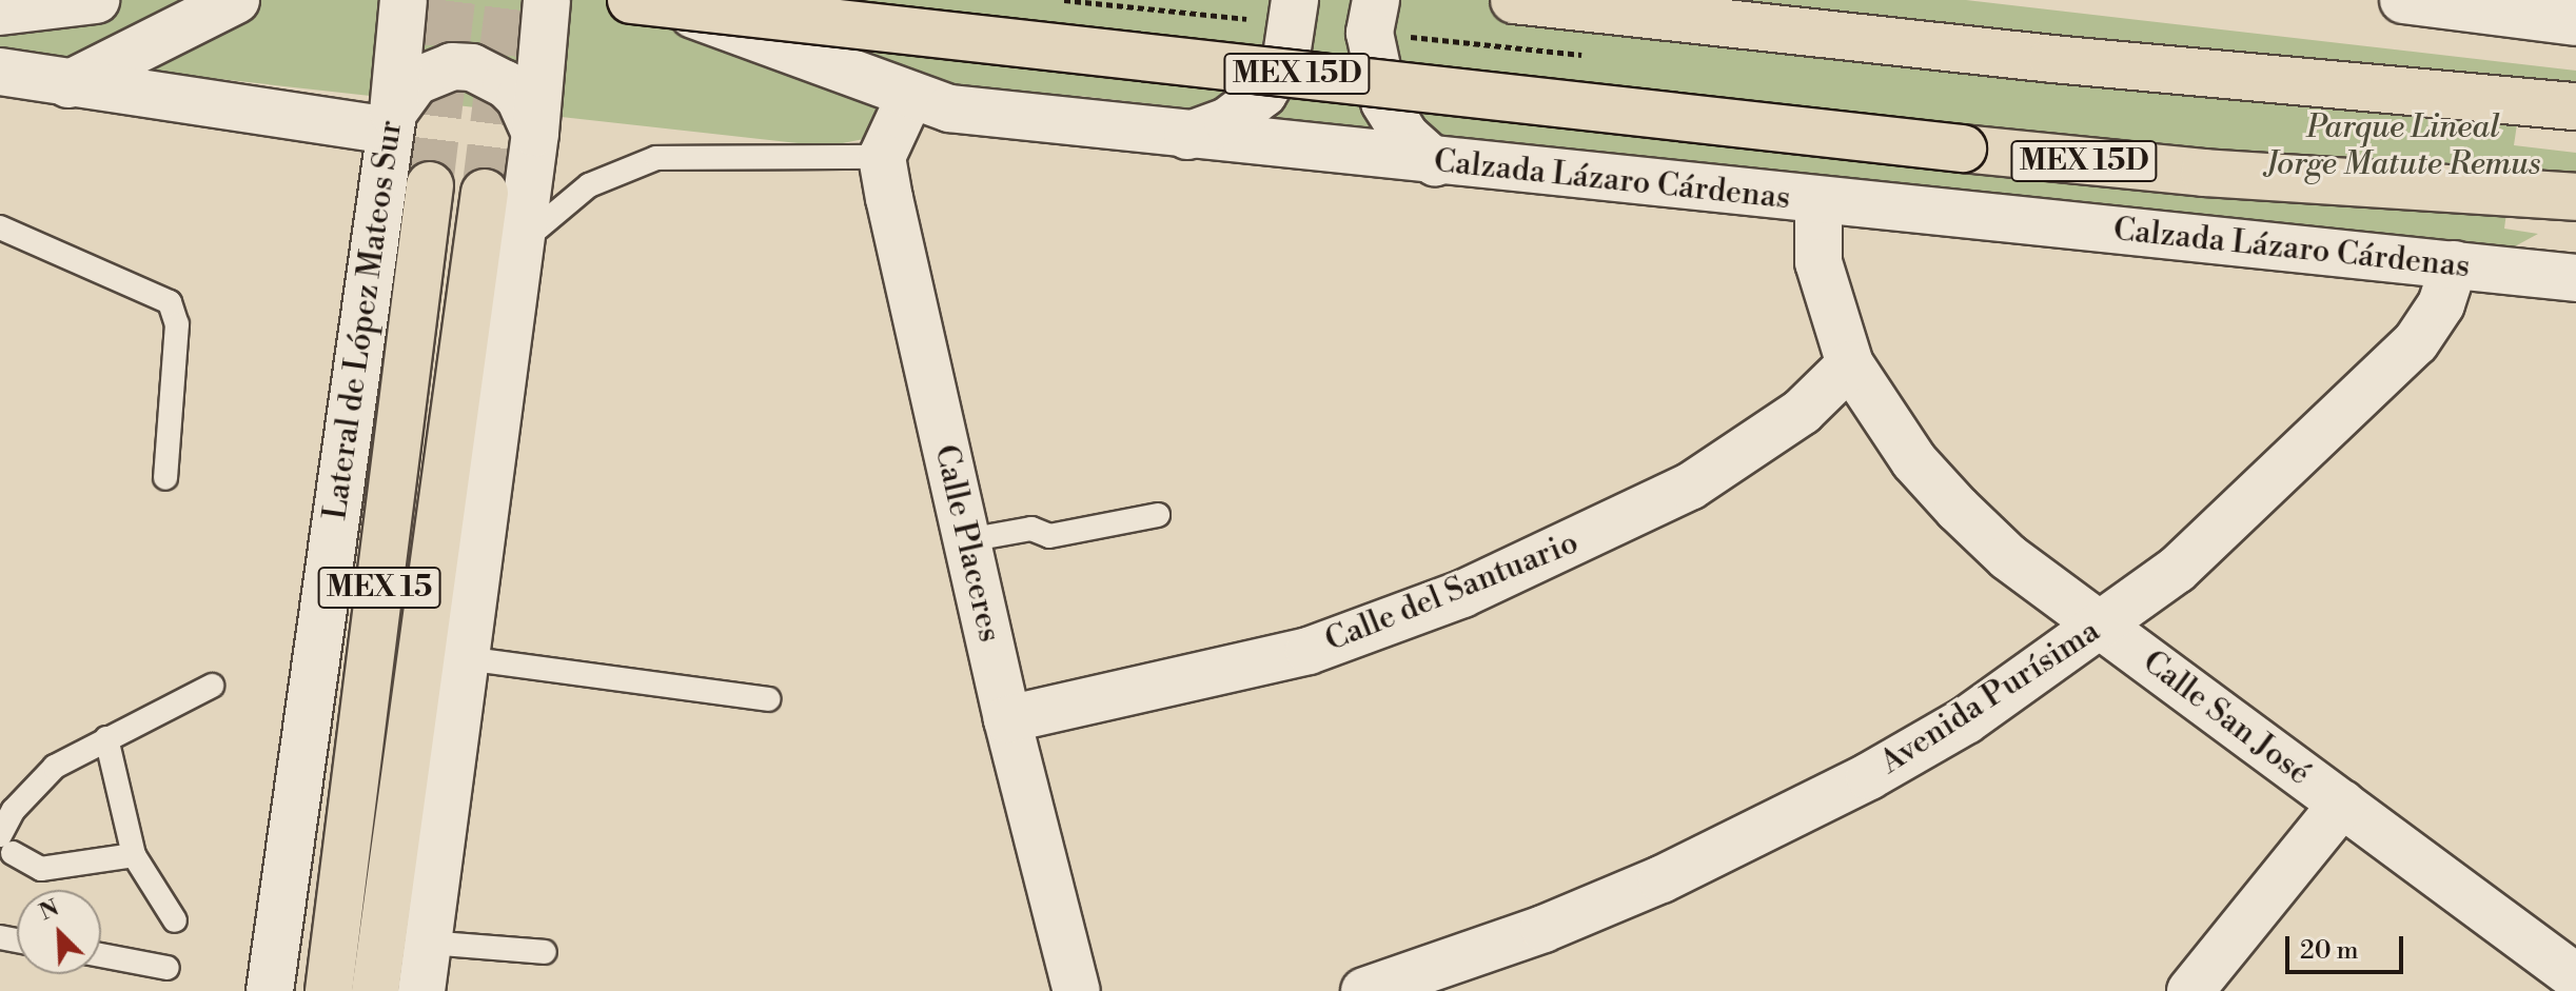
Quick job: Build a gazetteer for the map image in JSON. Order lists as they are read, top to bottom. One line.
{"streets":{"main road":["MEX 15D","Calzada Lázaro Cárdenas","MEX 15"],"street":["Lateral de López Mateos Sur","Calle Placeres","Calle del Santuario","Avenida Purísima","Calle San José"]},"crossings":[["Calzada Lázaro Cárdenas","Avenida Purísima"],["Calzada Lázaro Cárdenas","Calle San José"],["Calle Placeres","Calle del Santuario"],["Calle del Santuario","Calle San José"],["Avenida Purísima","Calle San José"]],"parks":["Parque Lineal Jorge Matute Remus"],"scale_bar":"20 m","north":"top left"}
